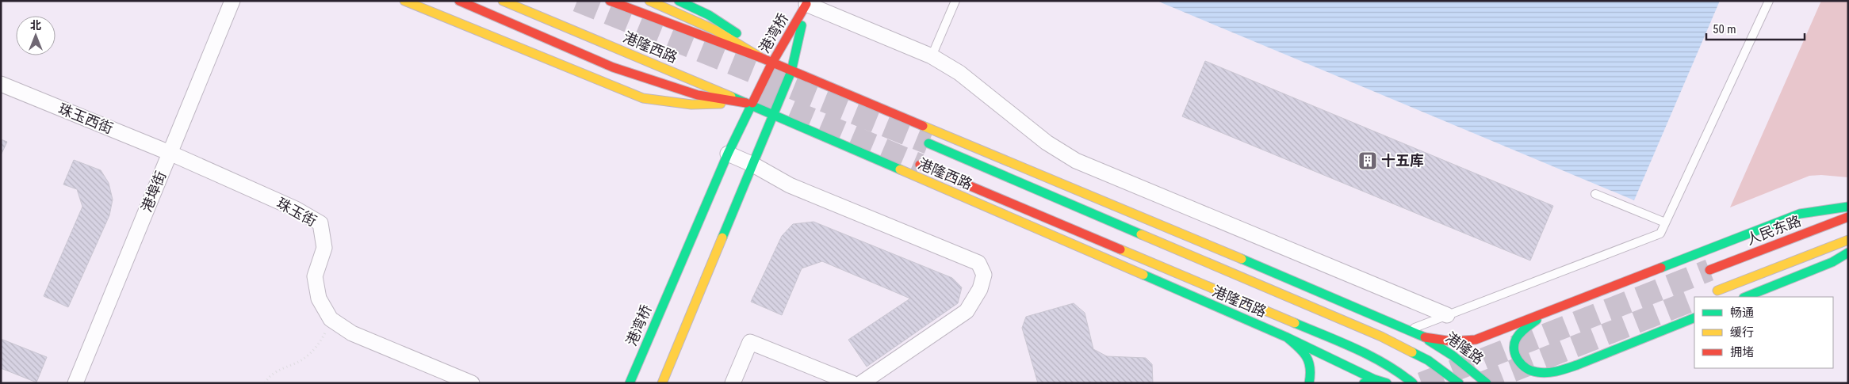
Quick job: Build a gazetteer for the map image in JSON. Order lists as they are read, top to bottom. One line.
{"streets":{"main road":["港湾桥","港隆西路","人民东路","港隆路"],"street":["珠玉西街","港埠街","珠玉街"]},"crossings":[["港湾桥","港隆西路"],["港隆西路","港隆路"],["珠玉西街","港埠街"],["珠玉西街","珠玉街"],["港埠街","珠玉街"]],"places":{"building":["十五库"]},"legend":["畅通","缓行","拥堵"],"scale_bar":"50 m","north":"top"}
